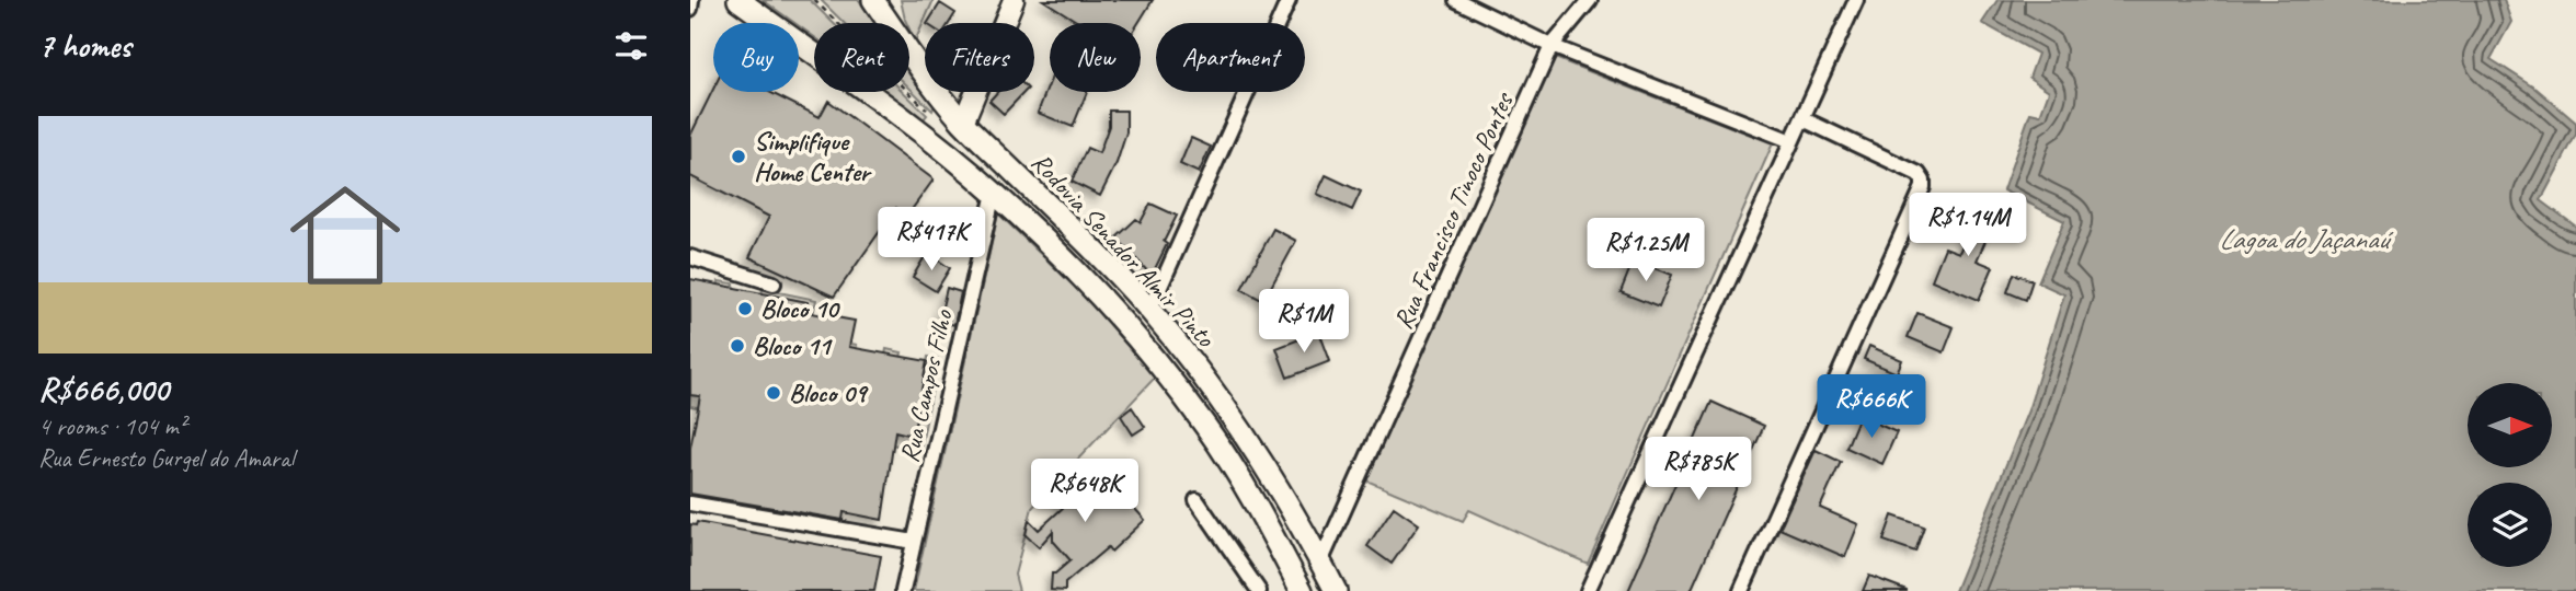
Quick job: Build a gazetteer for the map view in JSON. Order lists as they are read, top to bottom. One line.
{"streets":{"main road":["Rodovia Senador Almir Pinto"],"street":["Rua Francisco Tinoco Pontes","Rua Campos Filho"]},"crossings":[["Rua Francisco Tinoco Pontes","Rodovia Senador Almir Pinto"],["Rodovia Senador Almir Pinto","Rua Campos Filho"]],"water":["Lagoa do Jaçanaú"],"places":["Simplifique Home Center","Bloco 10","Bloco 11","Bloco 09"],"north":"right","page":{"heading":"7 homes","chip":["Buy","Rent","Filters","New","Apartment"],"list":[{"name":"R$666,000","note":"4 rooms · 104 m² · Rua Ernesto Gurgel do Amaral"}],"price":["R$1.14M","R$417K","R$1.25M","R$1M","R$666K","R$785K","R$648K"]}}
